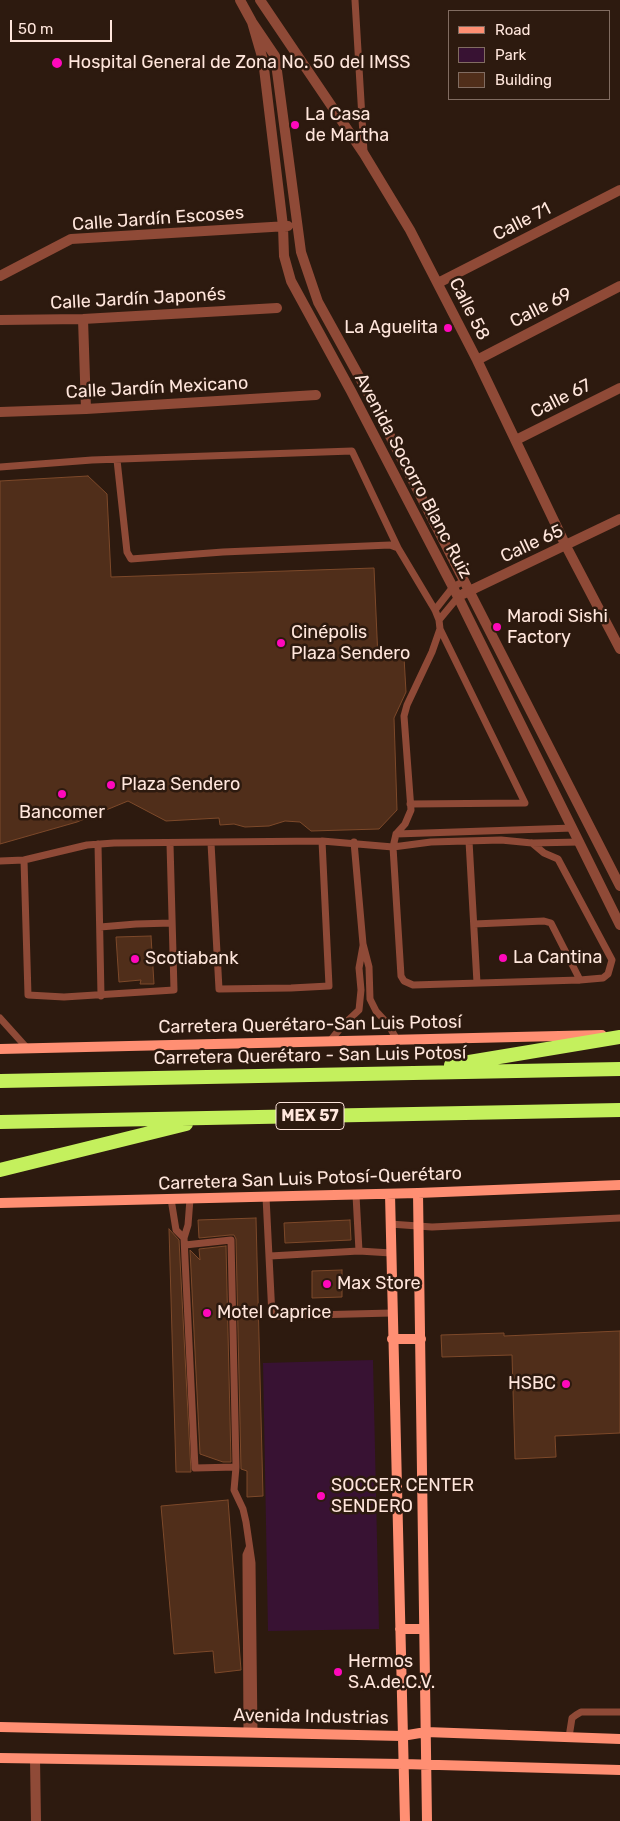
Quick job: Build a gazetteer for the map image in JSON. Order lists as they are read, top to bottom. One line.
{"streets":{"highway":["Carretera Querétaro - San Luis Potosí","MEX 57"],"main road":["Carretera Querétaro-San Luis Potosí","Carretera San Luis Potosí-Querétaro","Avenida Industrias"],"street":["Calle Jardín Escoses","Calle 71","Calle Jardín Japonés","Calle 69","Calle 58","Calle Jardín Mexicano","Calle 67","Avenida Socorro Blanc Ruiz","Calle 65"]},"crossings":[["Calle Jardín Escoses","Avenida Socorro Blanc Ruiz"],["Calle 71","Calle 58"],["Calle 69","Calle 58"],["Calle 58","Calle 67"],["Calle 58","Calle 65"],["Avenida Socorro Blanc Ruiz","Calle 65"]],"places":["Hospital General de Zona No. 50 del IMSS","La Casa de Martha","La Aguelita","Marodi Sishi Factory","Cinépolis Plaza Sendero","Plaza Sendero","Bancomer","La Cantina","Scotiabank","Max Store","Motel Caprice","HSBC","SOCCER CENTER SENDERO","Hermos S.A.de.C.V."],"legend":["Road","Park","Building"],"scale_bar":"50 m"}
